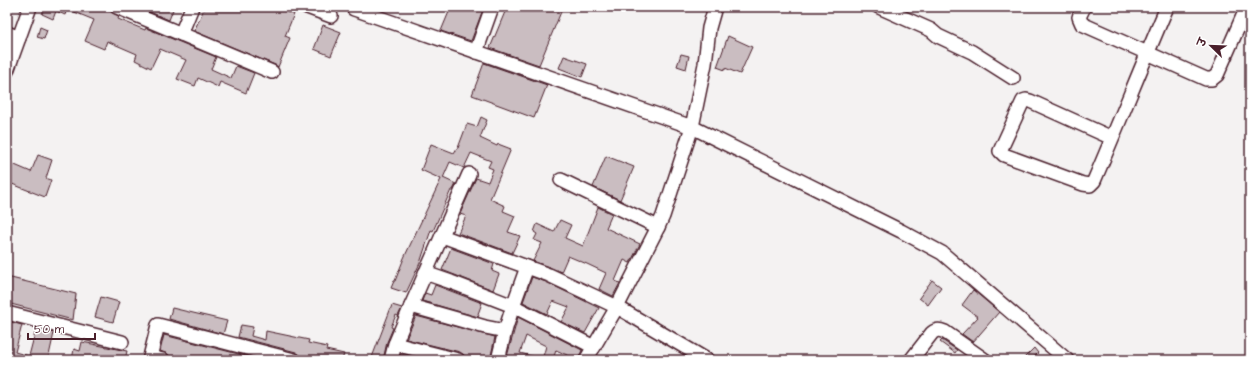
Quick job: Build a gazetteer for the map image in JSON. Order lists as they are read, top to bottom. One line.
{"scale_bar":"50 m","north":"top left"}
